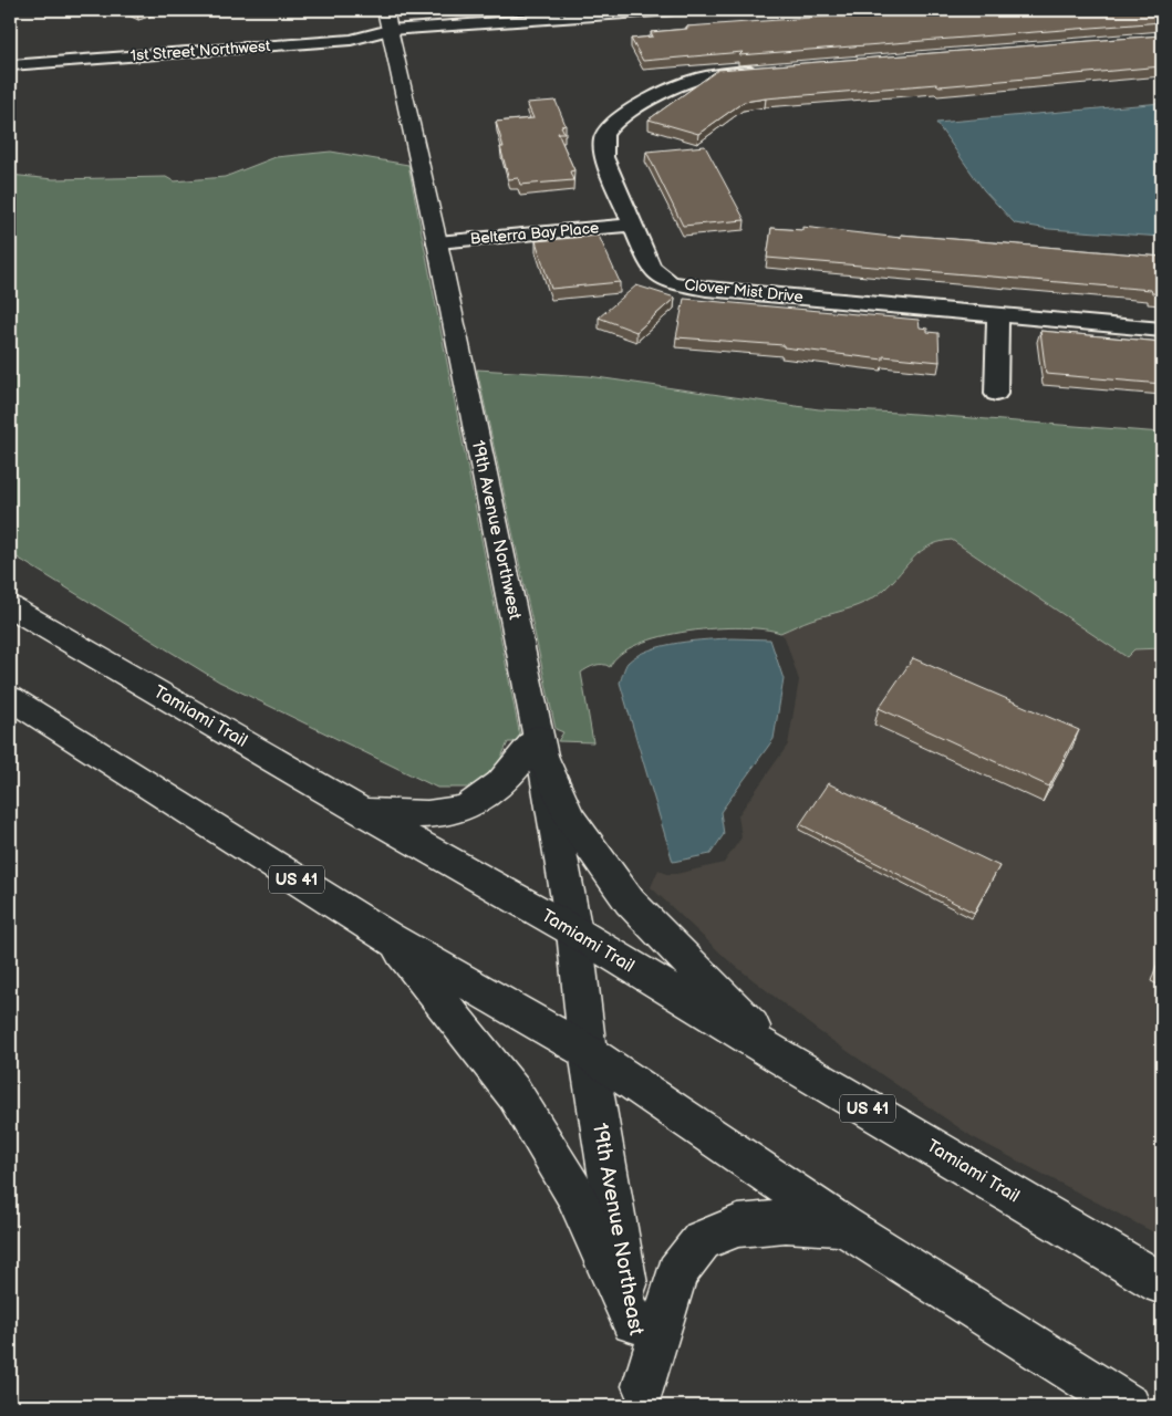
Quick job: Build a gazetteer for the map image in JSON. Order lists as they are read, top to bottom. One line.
{"streets":{"main road":["19th Avenue Northwest","Tamiami Trail","US 41","19th Avenue Northeast"],"street":["1st Street Northwest","Belterra Bay Place","Clover Mist Drive"]},"crossings":[["1st Street Northwest","19th Avenue Northwest"],["Belterra Bay Place","Clover Mist Drive"],["Belterra Bay Place","19th Avenue Northwest"],["19th Avenue Northwest","Tamiami Trail"],["19th Avenue Northwest","US 41"],["19th Avenue Northwest","19th Avenue Northeast"],["US 41","19th Avenue Northeast"]]}
